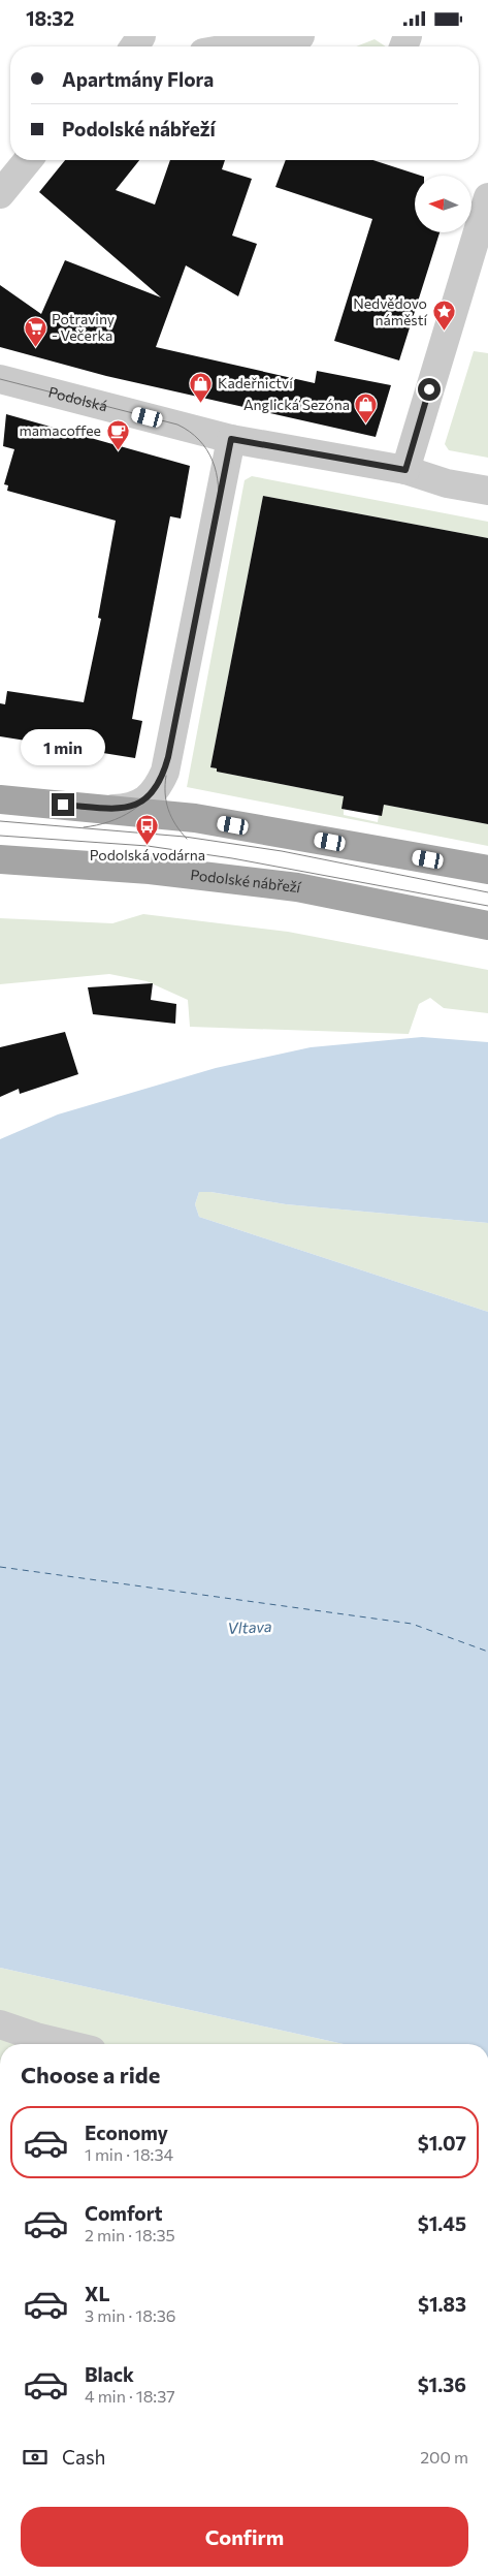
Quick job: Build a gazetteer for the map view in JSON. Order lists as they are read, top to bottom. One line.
{"streets":{"main road":["Podolské nábřeží"],"street":["Podolská"]},"water":["Vltava"],"places":{"place":["Nedvědovo náměstí"],"supermarket":["Potraviny - Večerka"],"shop":["Kadeřnictví","Anglická Sezóna"],"cafe":["mamacoffee"],"bus stop":["Podolská vodárna"]},"north":"left","page":{"status":"18:32","banner":["Apartmány Flora","Podolské nábřeží"],"bubble":"1 min","heading":"Choose a ride","list":[{"name":"Economy","note":"1 min · 18:34","value":"$1.07"},{"name":"Comfort","note":"2 min · 18:35","value":"$1.45"},{"name":"XL","note":"3 min · 18:36","value":"$1.83"},{"name":"Black","note":"4 min · 18:37","value":"$1.36"}],"pay":["Cash","200 m"],"buttons":"Confirm"}}
